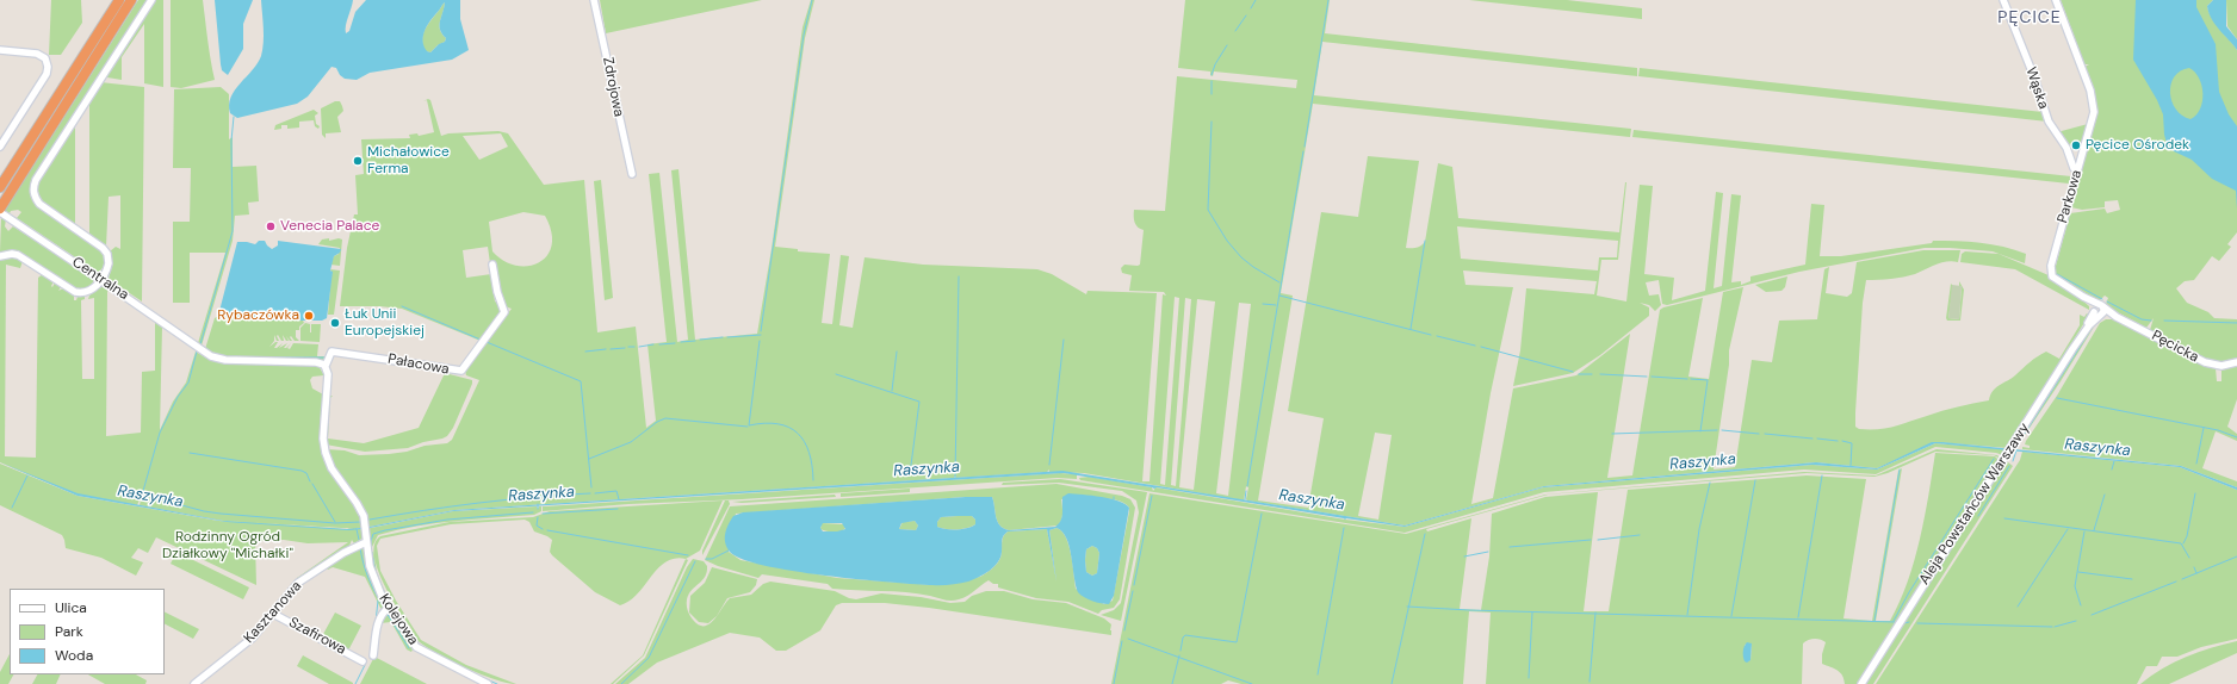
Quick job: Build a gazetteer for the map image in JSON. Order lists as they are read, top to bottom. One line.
{"streets":{"street":["Zdrojowa","Wąska","Parkowa","Centralna","Pęcicka","Pałacowa","Aleja Powstańców Warszawy","Kasztanowa","Kolejowa","Szafirowa"]},"crossings":[["Wąska","Parkowa"],["Parkowa","Pęcicka"],["Centralna","Pałacowa"],["Pęcicka","Aleja Powstańców Warszawy"],["Kasztanowa","Kolejowa"],["Kasztanowa","Szafirowa"]],"districts":["PĘCICE"],"water":["Raszynka"],"parks":["Rodzinny Ogród Działkowy \"Michałki\""],"places":["Pęcice Ośrodek","Michałowice Ferma","Venecia Palace","Rybaczówka","Łuk Unii Europejskiej"],"legend":["Ulica","Park","Woda"]}
